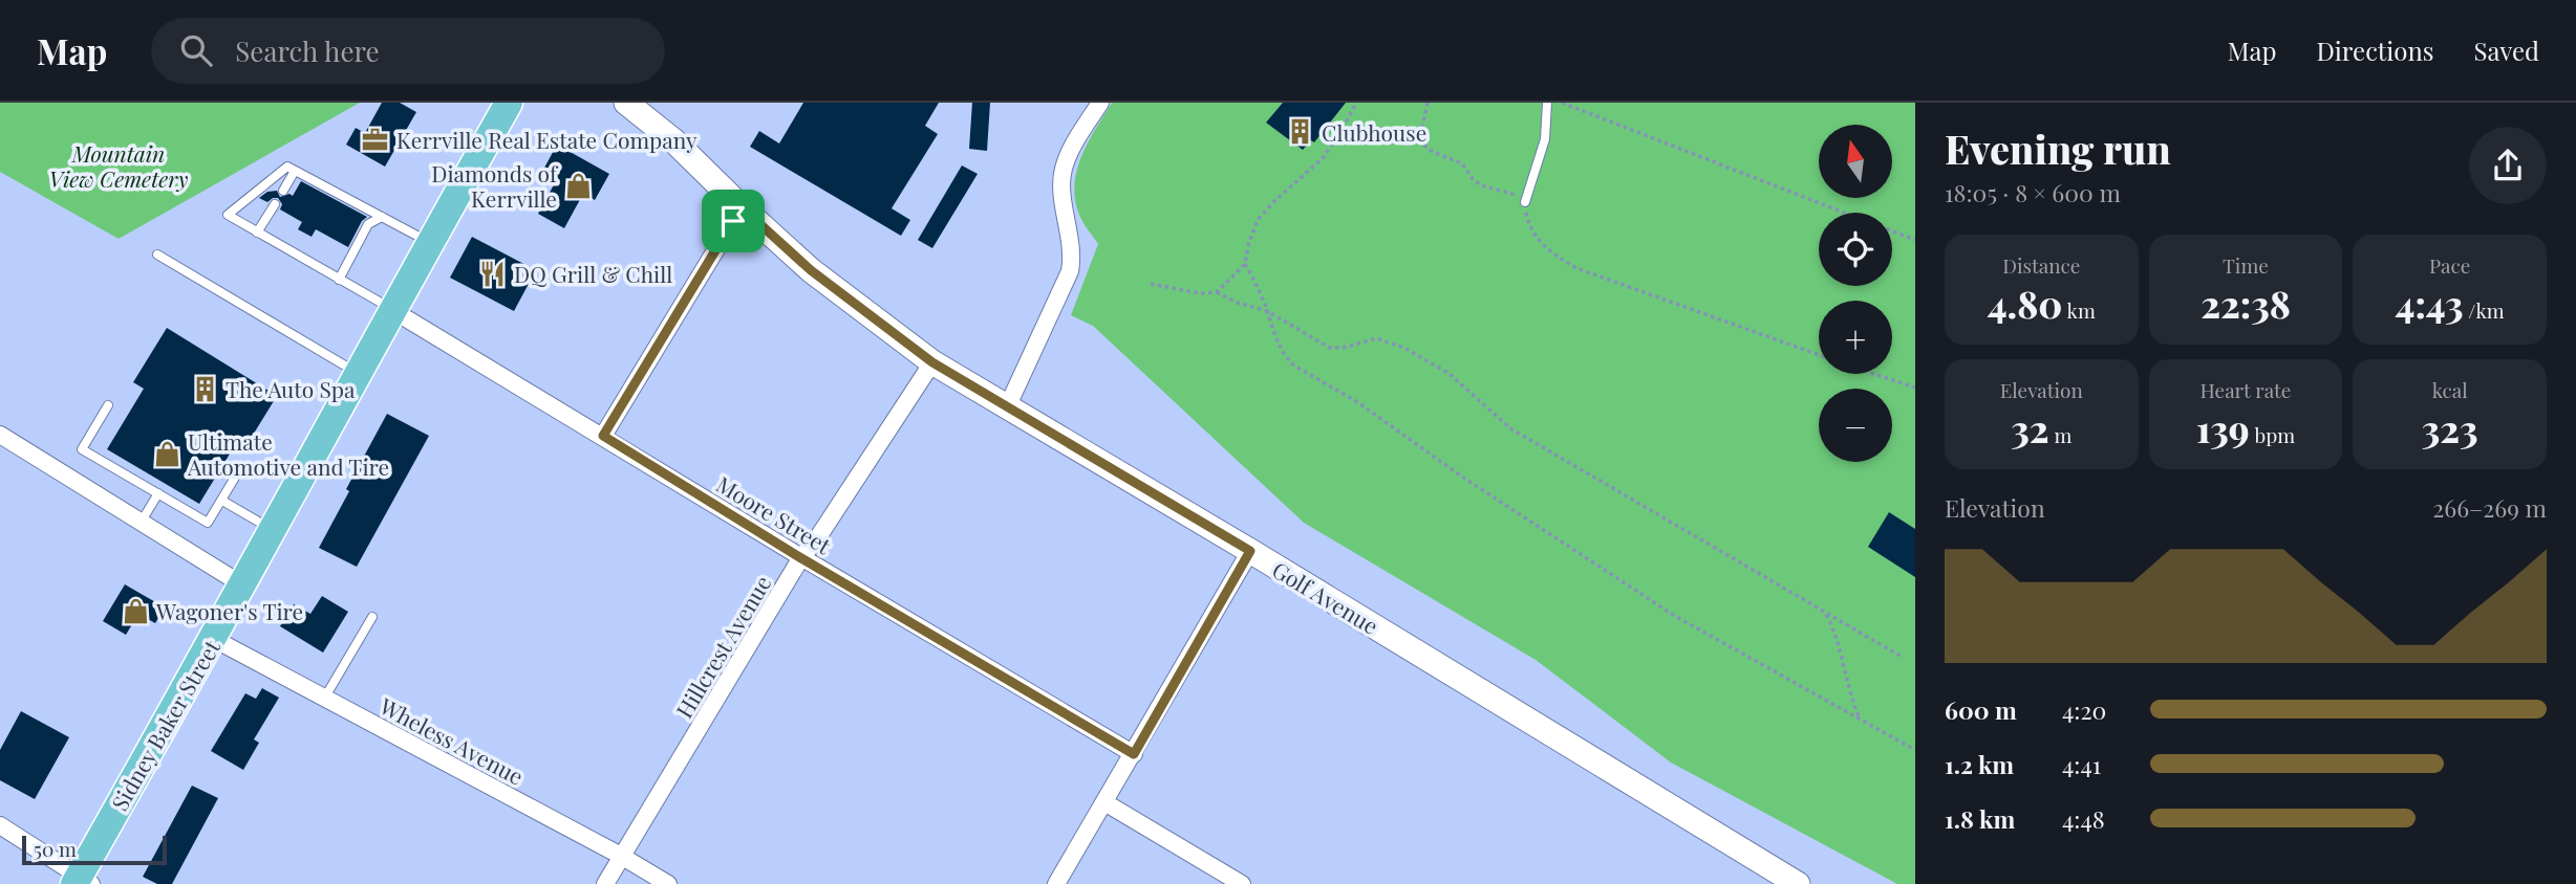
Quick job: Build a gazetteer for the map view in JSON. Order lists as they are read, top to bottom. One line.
{"streets":{"main road":["Golf Avenue","Sidney Baker Street"],"street":["Moore Street","Hillcrest Avenue","Wheless Avenue"]},"crossings":[["Moore Street","Hillcrest Avenue"],["Moore Street","Sidney Baker Street"],["Golf Avenue","Hillcrest Avenue"],["Hillcrest Avenue","Wheless Avenue"],["Sidney Baker Street","Wheless Avenue"]],"parks":["Mountain View Cemetery"],"places":{"building":["Clubhouse","The Auto Spa"],"office":["Kerrville Real Estate Company"],"shop":["Diamonds of Kerrville","Ultimate Automotive and Tire","Wagoner's Tire"],"restaurant":["DQ Grill & Chill"]},"scale_bar":"50 m","north":"top","page":{"header":"Map","search":"Search here","nav":["Map","Directions","Saved"],"heading":["Evening run","18:05 · 8 × 600 m"],"map_buttons":["+","−"],"stats":[["Distance","4.80 km"],["Time","22:38"],["Pace","4:43 /km"],["Elevation","32 m"],["Heart rate","139 bpm"],["kcal","323"]],"chart":["Elevation","266–269 m"],"list":[{"name":"600 m","note":"4:20"},{"name":"1.2 km","note":"4:41"},{"name":"1.8 km","note":"4:48"}],"scale":"50 m"}}
